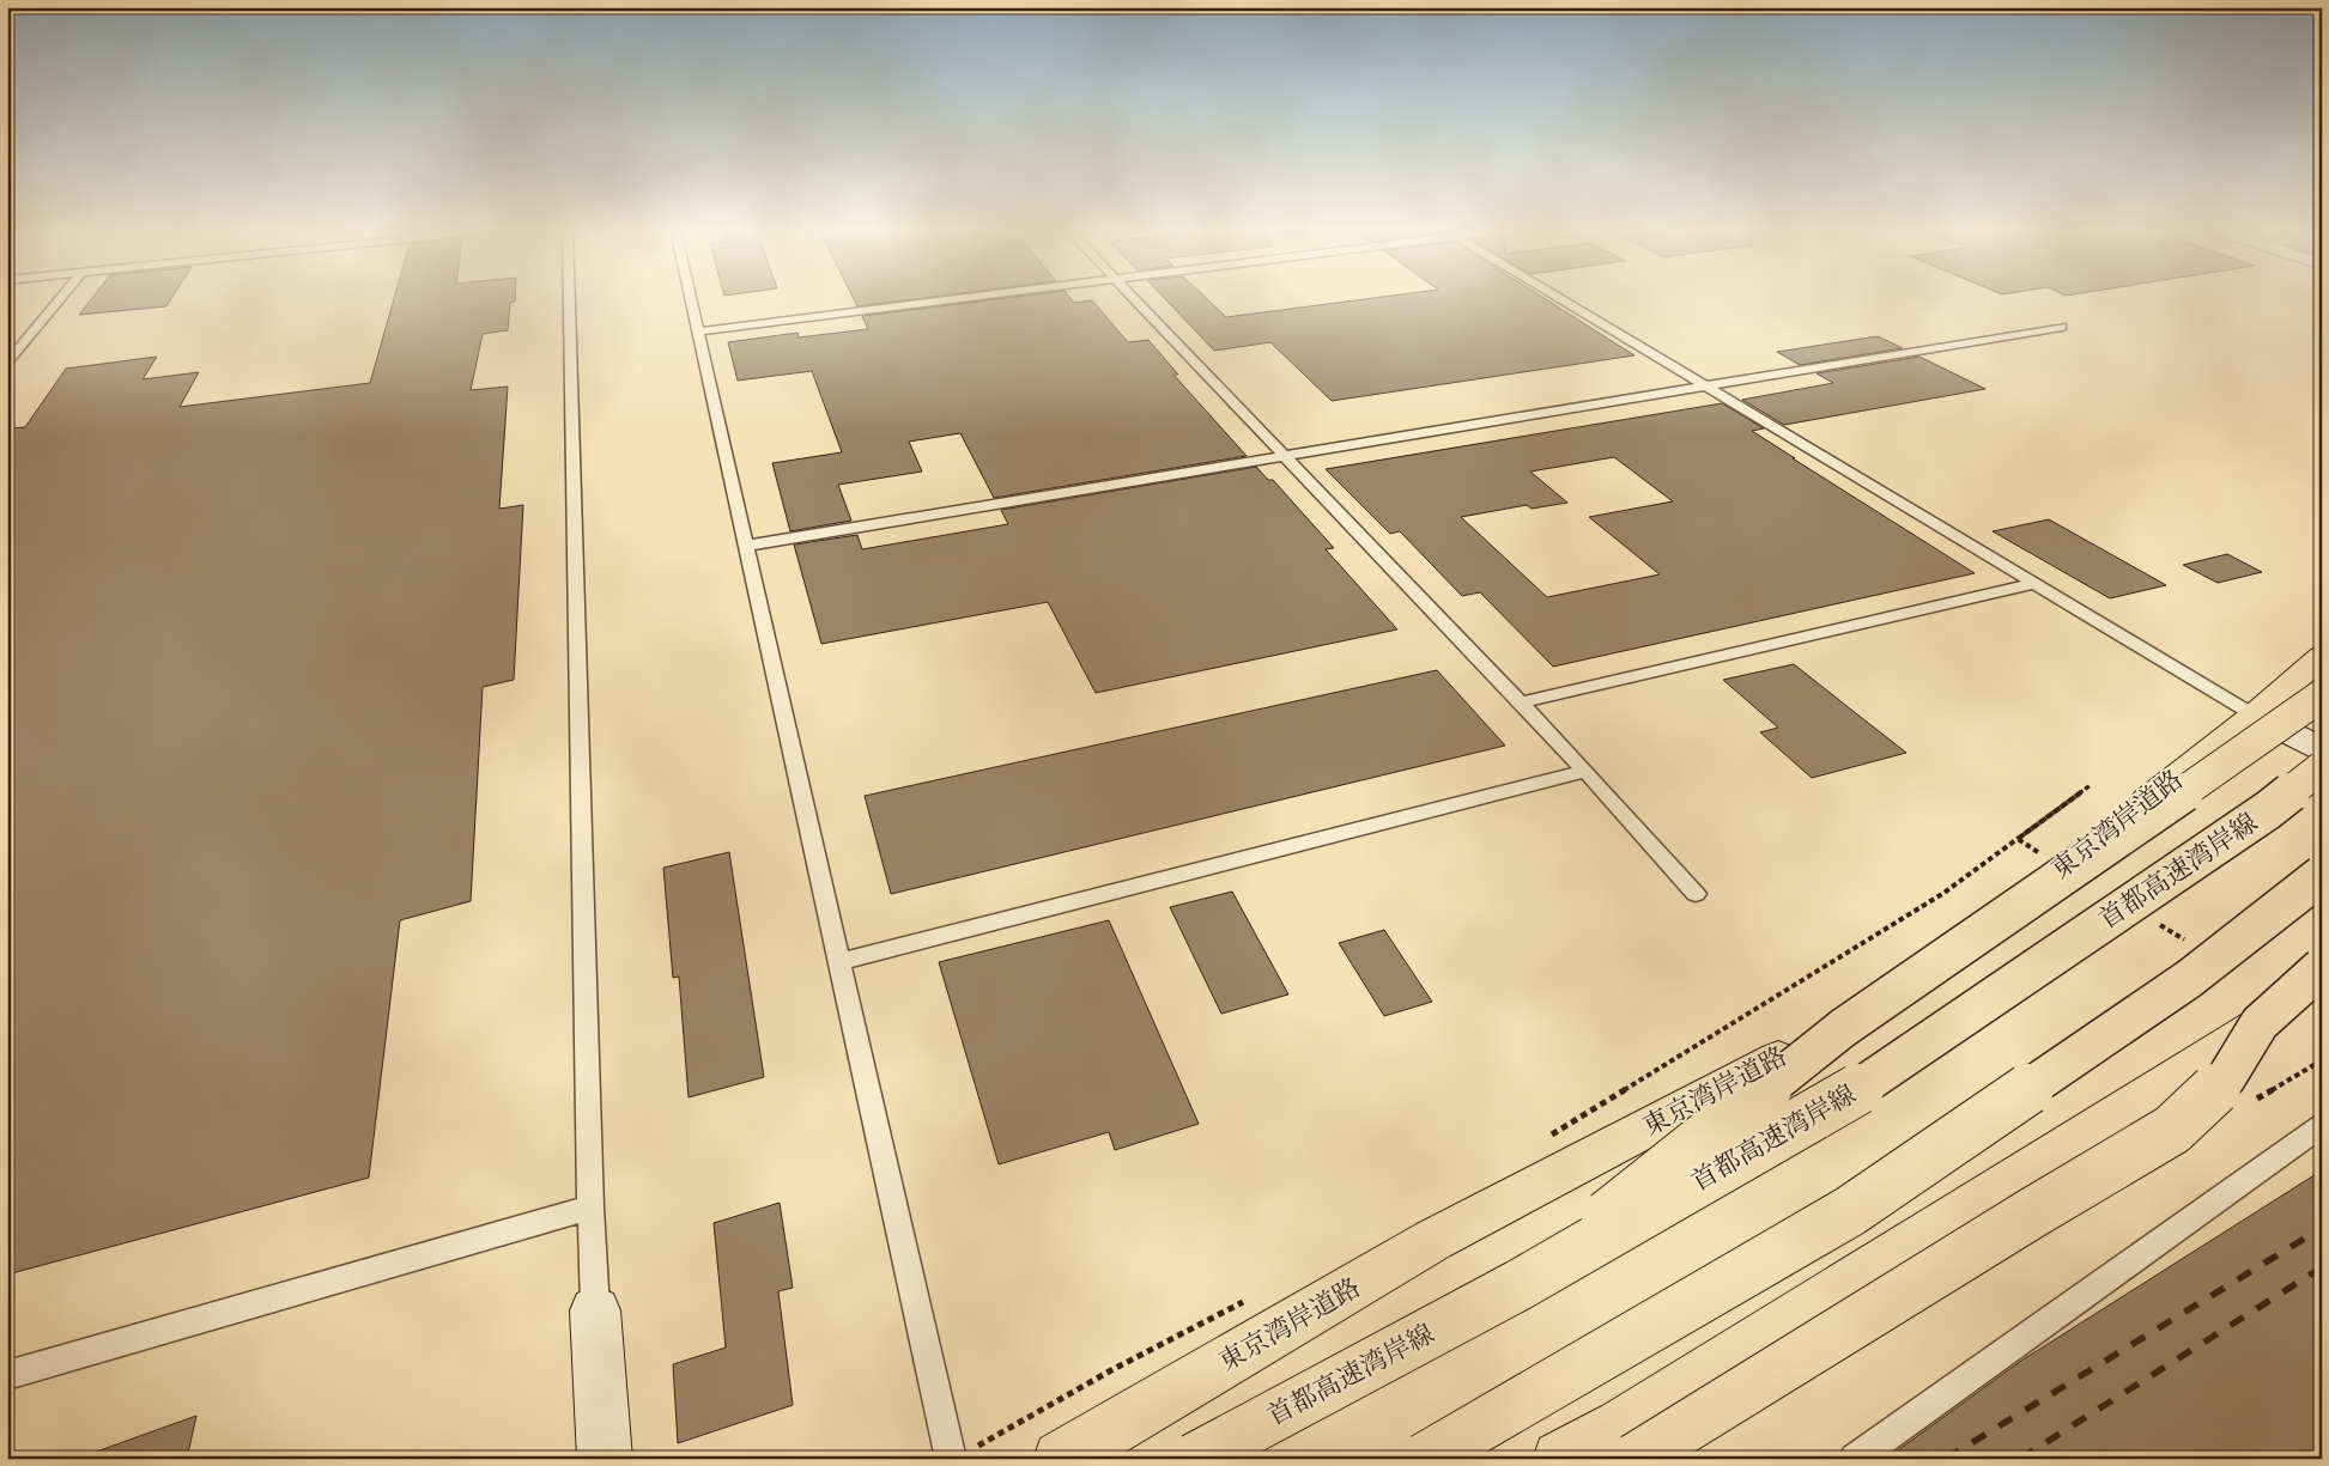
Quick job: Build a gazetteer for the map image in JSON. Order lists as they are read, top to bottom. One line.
{"streets":{"highway":["東京湾岸道路","首都高速湾岸線"]}}
